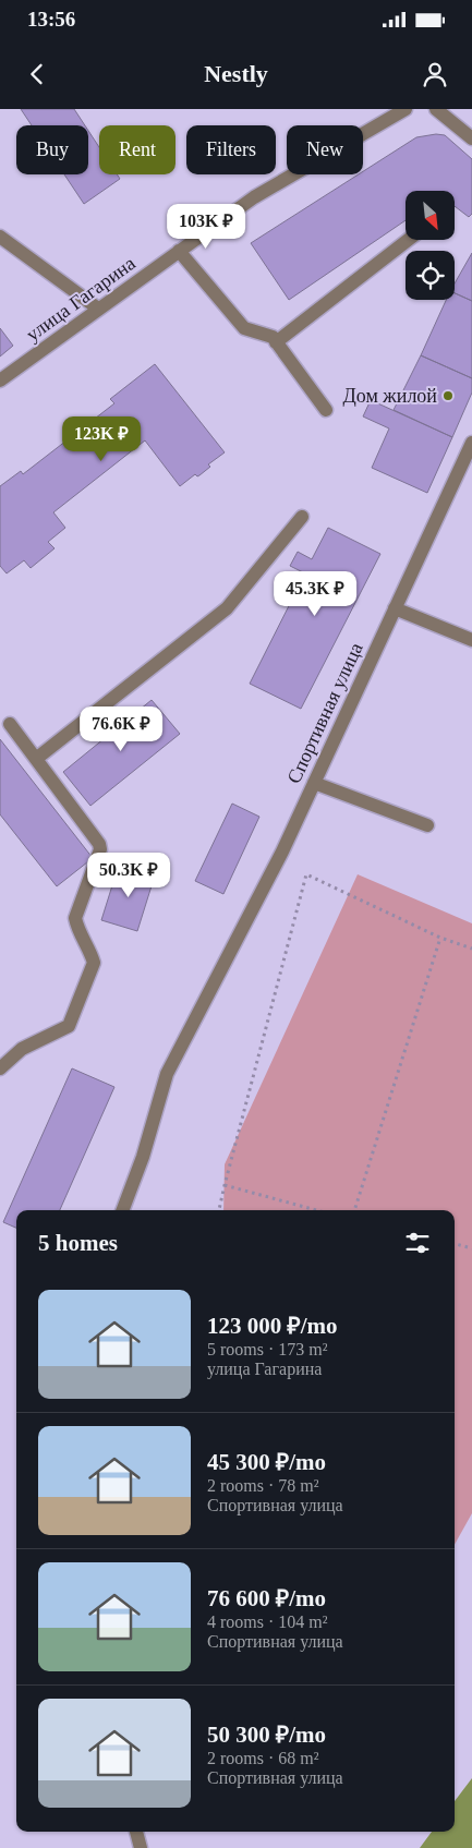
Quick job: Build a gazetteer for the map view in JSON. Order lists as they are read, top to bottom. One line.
{"streets":{"street":["улица Гагарина","Спортивная улица"]},"places":["Дом жилой"],"north":"bottom right","page":{"status":"13:56","header":"Nestly","chip":["Buy","Rent","Filters","New"],"price":["103K ₽","123K ₽","45.3K ₽","76.6K ₽","50.3K ₽"],"heading":"5 homes","list":[{"name":"123 000 ₽/mo","note":"5 rooms · 173 m² · улица Гагарина"},{"name":"45 300 ₽/mo","note":"2 rooms · 78 m² · Спортивная улица"},{"name":"76 600 ₽/mo","note":"4 rooms · 104 m² · Спортивная улица"},{"name":"50 300 ₽/mo","note":"2 rooms · 68 m² · Спортивная улица"}]}}
